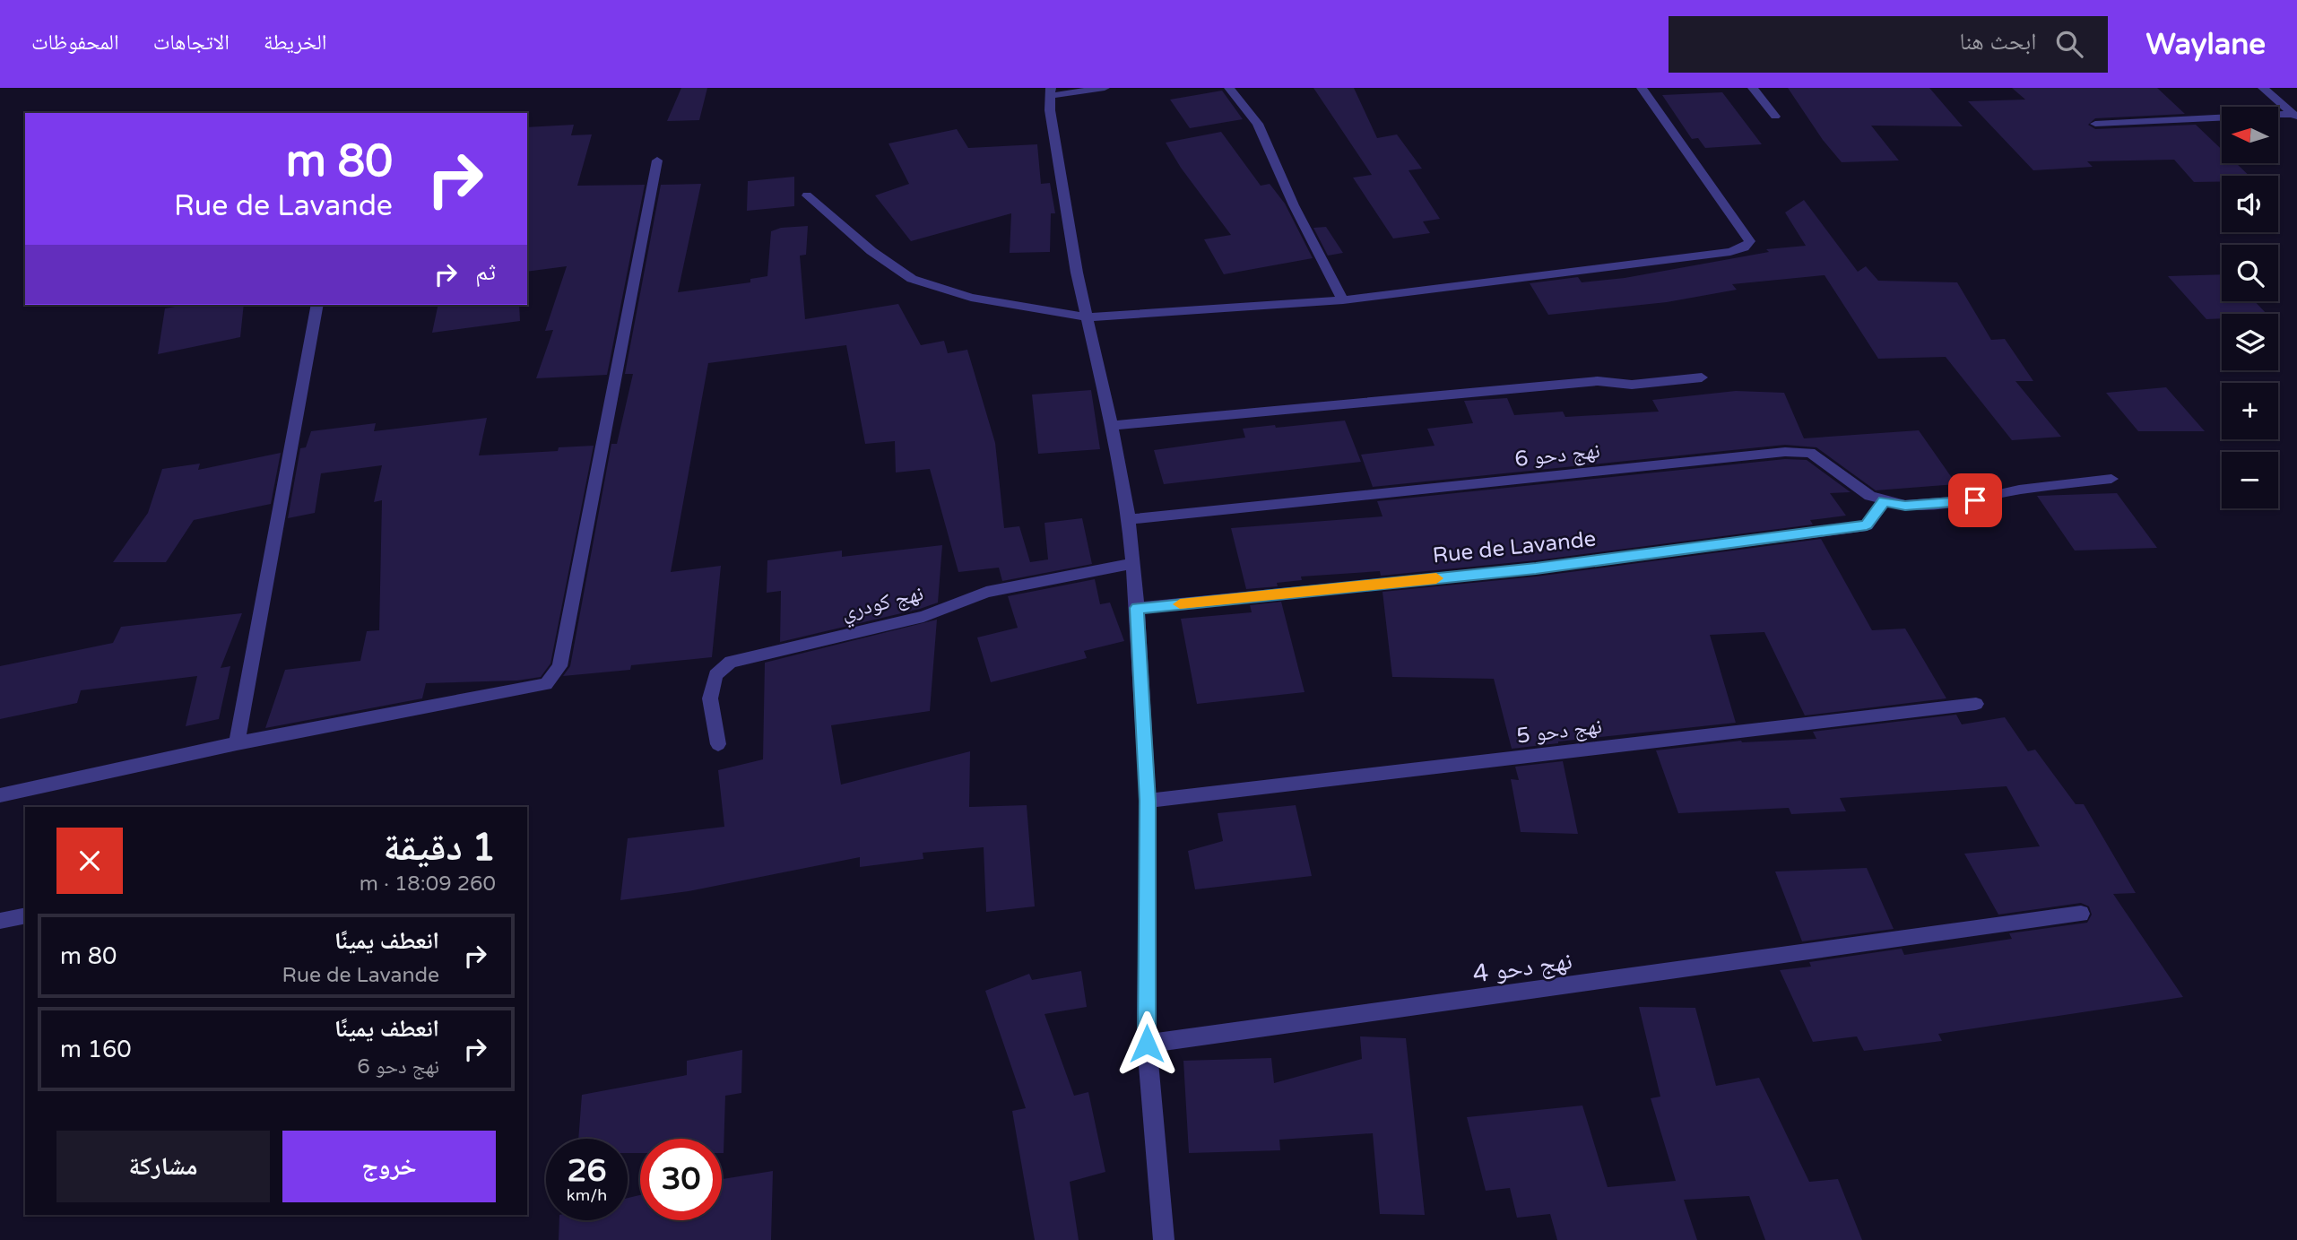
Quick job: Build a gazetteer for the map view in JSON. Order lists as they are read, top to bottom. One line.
{"streets":{"street":["نهج دحو 6","Rue de Lavande","نهج كودري","نهج دحو 5","نهج دحو 4"]},"crossings":[["نهج دحو 6","Rue de Lavande"]],"north":"left","page":{"header":"Waylane","search":"ابحث هنا","nav":["الخريطة","الاتجاهات","المحفوظات"],"map_buttons":["+","−"],"turn":["80 m","Rue de Lavande"],"then":"ثم","heading":["1 دقيقة","260 m · 18:09"],"list":[{"name":"انعطف يمينًا","note":"Rue de Lavande","value":"80 m"},{"name":"انعطف يمينًا","note":"نهج دحو 6","value":"160 m"}],"buttons":["خروج","مشاركة"],"speed":"26 km/h","limit":"30"}}
